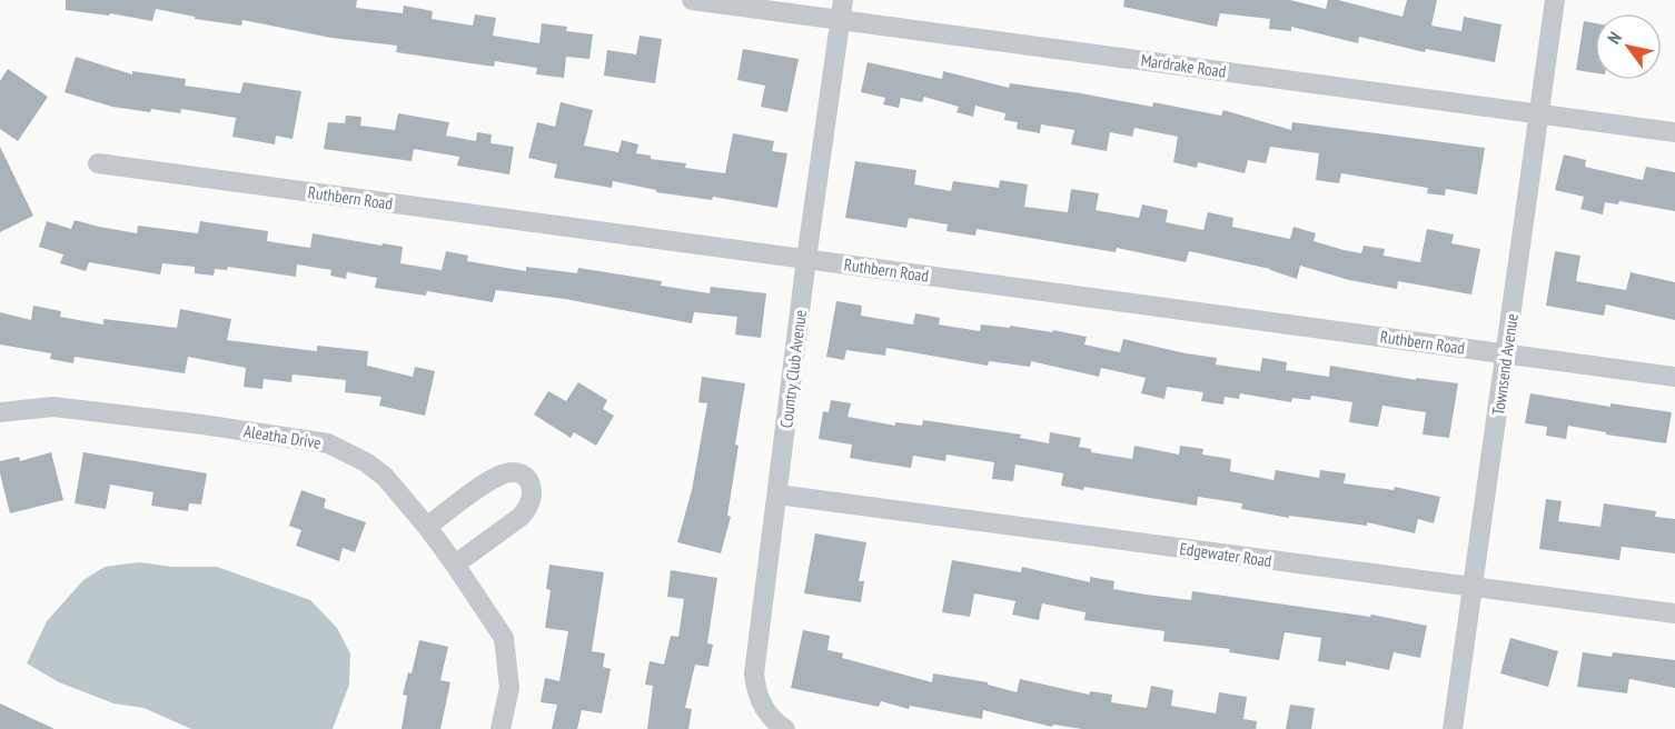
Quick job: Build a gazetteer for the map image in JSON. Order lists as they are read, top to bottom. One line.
{"streets":{"street":["Mardrake Road","Ruthbern Road","Townsend Avenue","Country Club Avenue","Aleatha Drive","Edgewater Road"]},"crossings":[["Mardrake Road","Townsend Avenue"],["Mardrake Road","Country Club Avenue"],["Ruthbern Road","Townsend Avenue"],["Ruthbern Road","Country Club Avenue"],["Townsend Avenue","Edgewater Road"],["Country Club Avenue","Edgewater Road"]],"north":"top left"}
